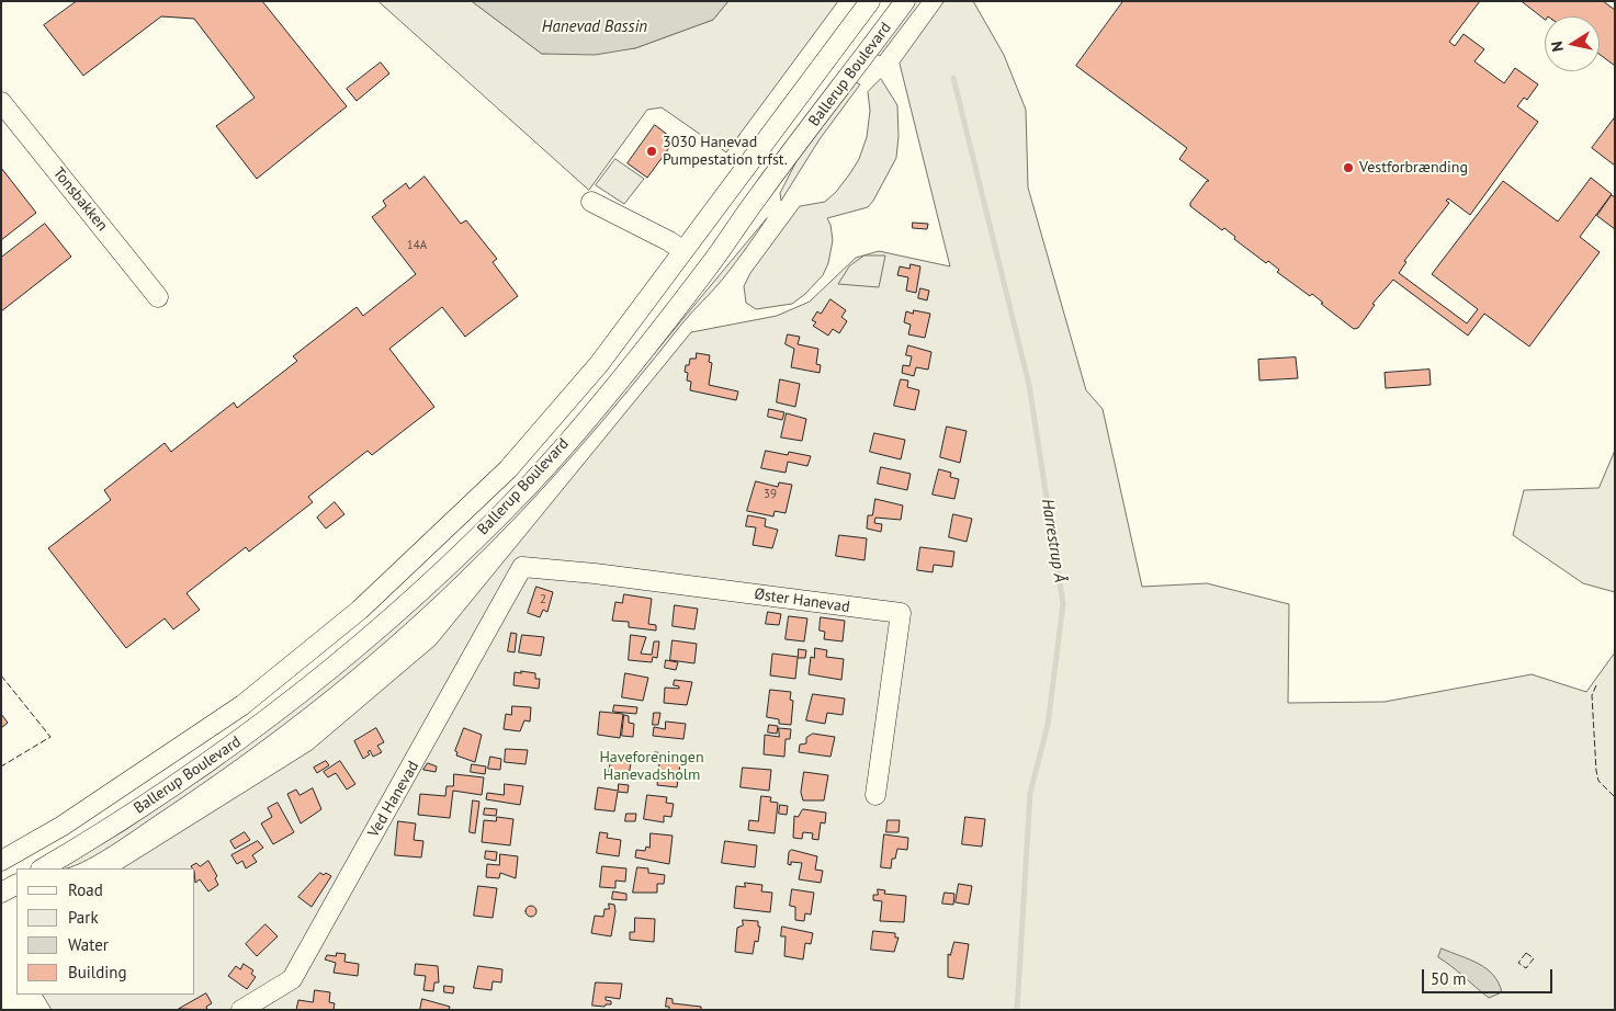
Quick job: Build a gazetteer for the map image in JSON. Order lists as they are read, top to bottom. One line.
{"streets":{"street":["Ballerup Boulevard","Tonsbakken","Øster Hanevad","Ved Hanevad"]},"crossings":[["Øster Hanevad","Ved Hanevad"]],"water":["Hanevad Bassin","Harrestrup Å"],"parks":["Haveforeningen Hanevadsholm"],"places":["3030 Hanevad Pumpestation trfst.","Vestforbrænding"],"house_numbers":["14A","39","2"],"legend":["Road","Park","Water","Building"],"scale_bar":"50 m","north":"left"}
